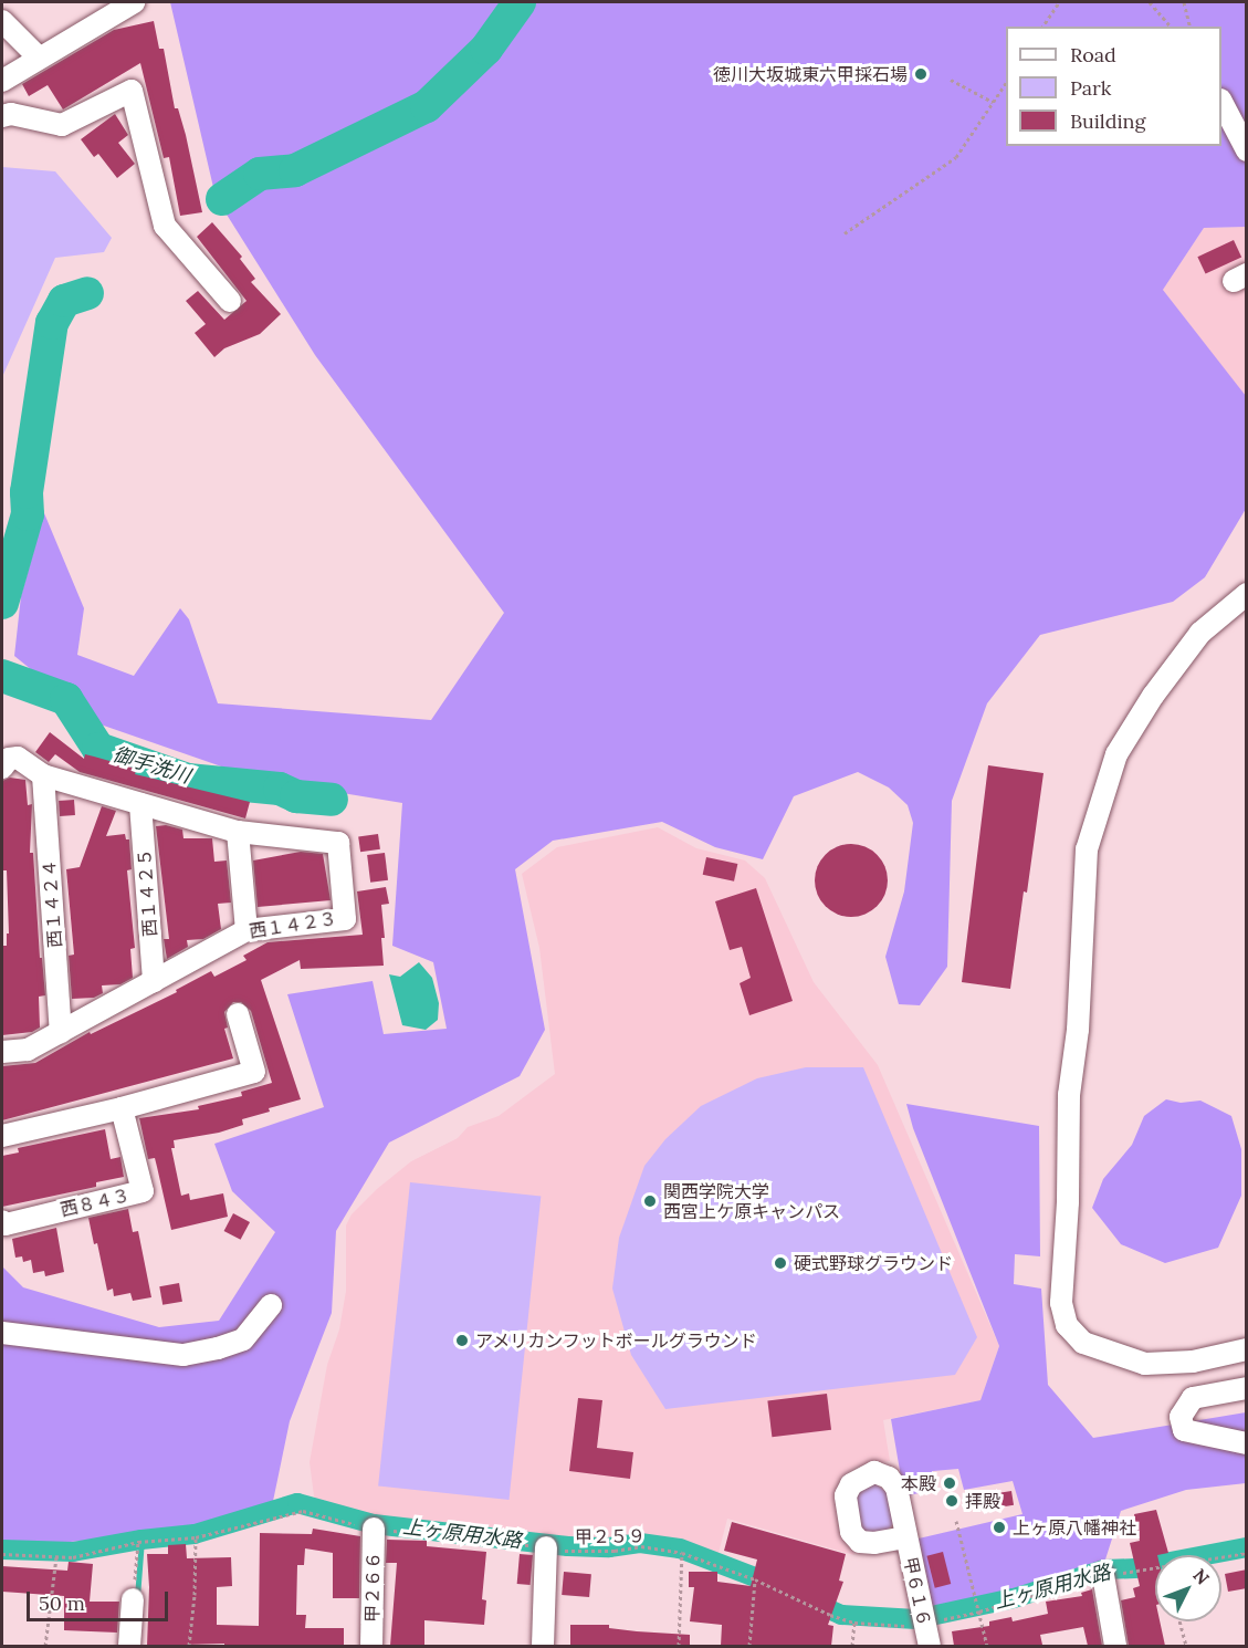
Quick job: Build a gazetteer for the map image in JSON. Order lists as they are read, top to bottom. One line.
{"streets":{"street":["西１４２５","西１４２４","西１４２３","西８４３","甲２６６","甲６１６"],"path":["甲２５９"]},"crossings":[["西１４２５","西１４２３"],["西１４２４","西１４２３"],["甲２５９","甲２６６"],["甲２５９","甲６１６"]],"water":["御手洗川","上ヶ原用水路"],"places":["徳川大坂城東六甲採石場","関西学院大学 西宮上ケ原キャンパス","硬式野球グラウンド","アメリカンフットボールグラウンド","本殿","拝殿","上ヶ原八幡神社"],"legend":["Road","Park","Building"],"scale_bar":"50 m","north":"top right"}
